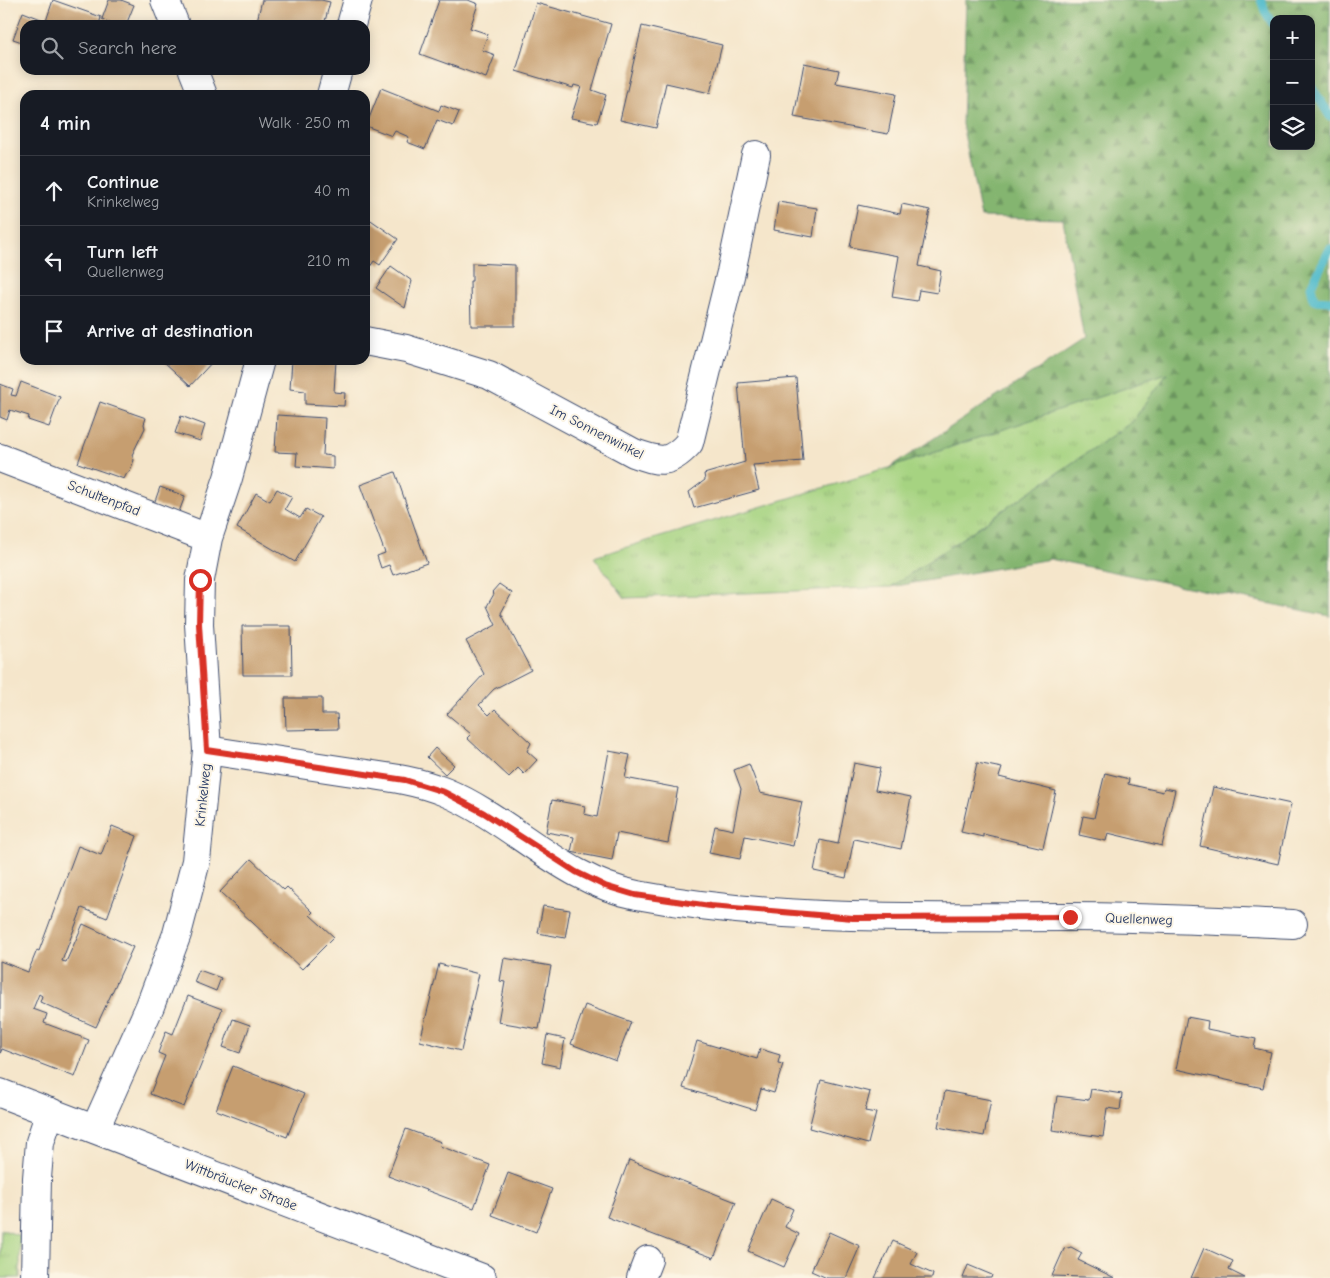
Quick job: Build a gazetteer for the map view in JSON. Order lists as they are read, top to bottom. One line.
{"streets":{"street":["Im Sonnenwinkel","Schultenpfad","Krinkelweg","Quellenweg","Wittbräucker Straße"]},"crossings":[["Schultenpfad","Krinkelweg"],["Krinkelweg","Quellenweg"],["Krinkelweg","Wittbräucker Straße"]],"page":{"map_buttons":["+","−"],"search":"Search here","heading":["4 min","Walk · 250 m"],"list":[["Continue","Krinkelweg","40 m"],["Turn left","Quellenweg","210 m"],"Arrive at destination"]}}
